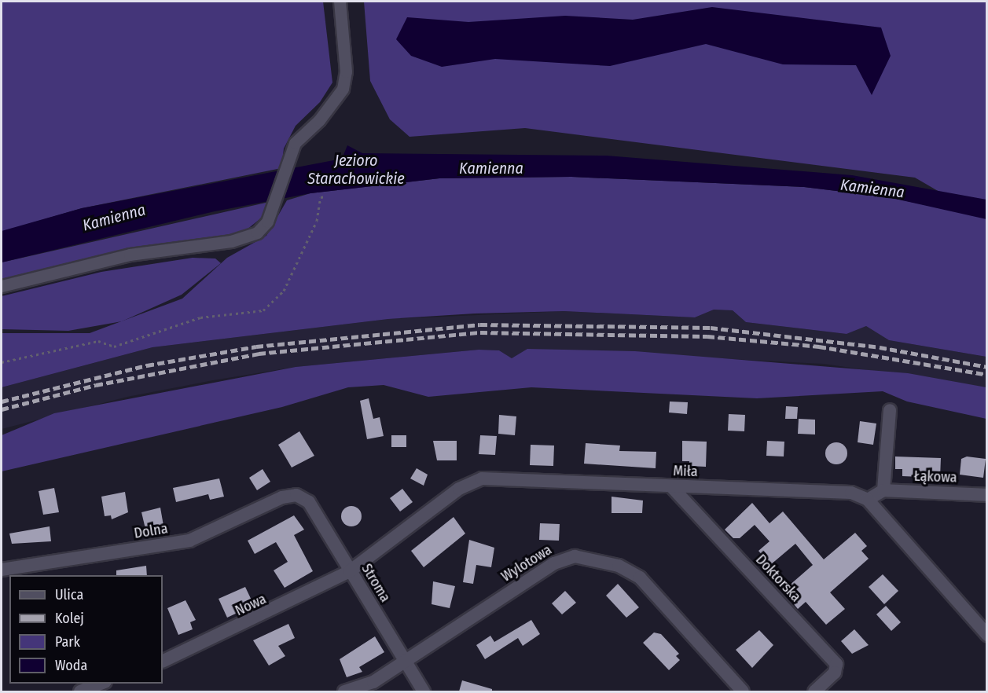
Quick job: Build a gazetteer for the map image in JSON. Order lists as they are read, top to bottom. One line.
{"streets":{"street":["Miła","Łąkowa","Dolna","Wylotowa","Doktorska","Stroma","Nowa"]},"crossings":[["Miła","Doktorska"],["Miła","Stroma"],["Miła","Nowa"],["Dolna","Stroma"],["Wylotowa","Stroma"],["Stroma","Nowa"]],"water":["Jezioro Starachowickie","Kamienna"],"legend":["Ulica","Kolej","Park","Woda"]}
